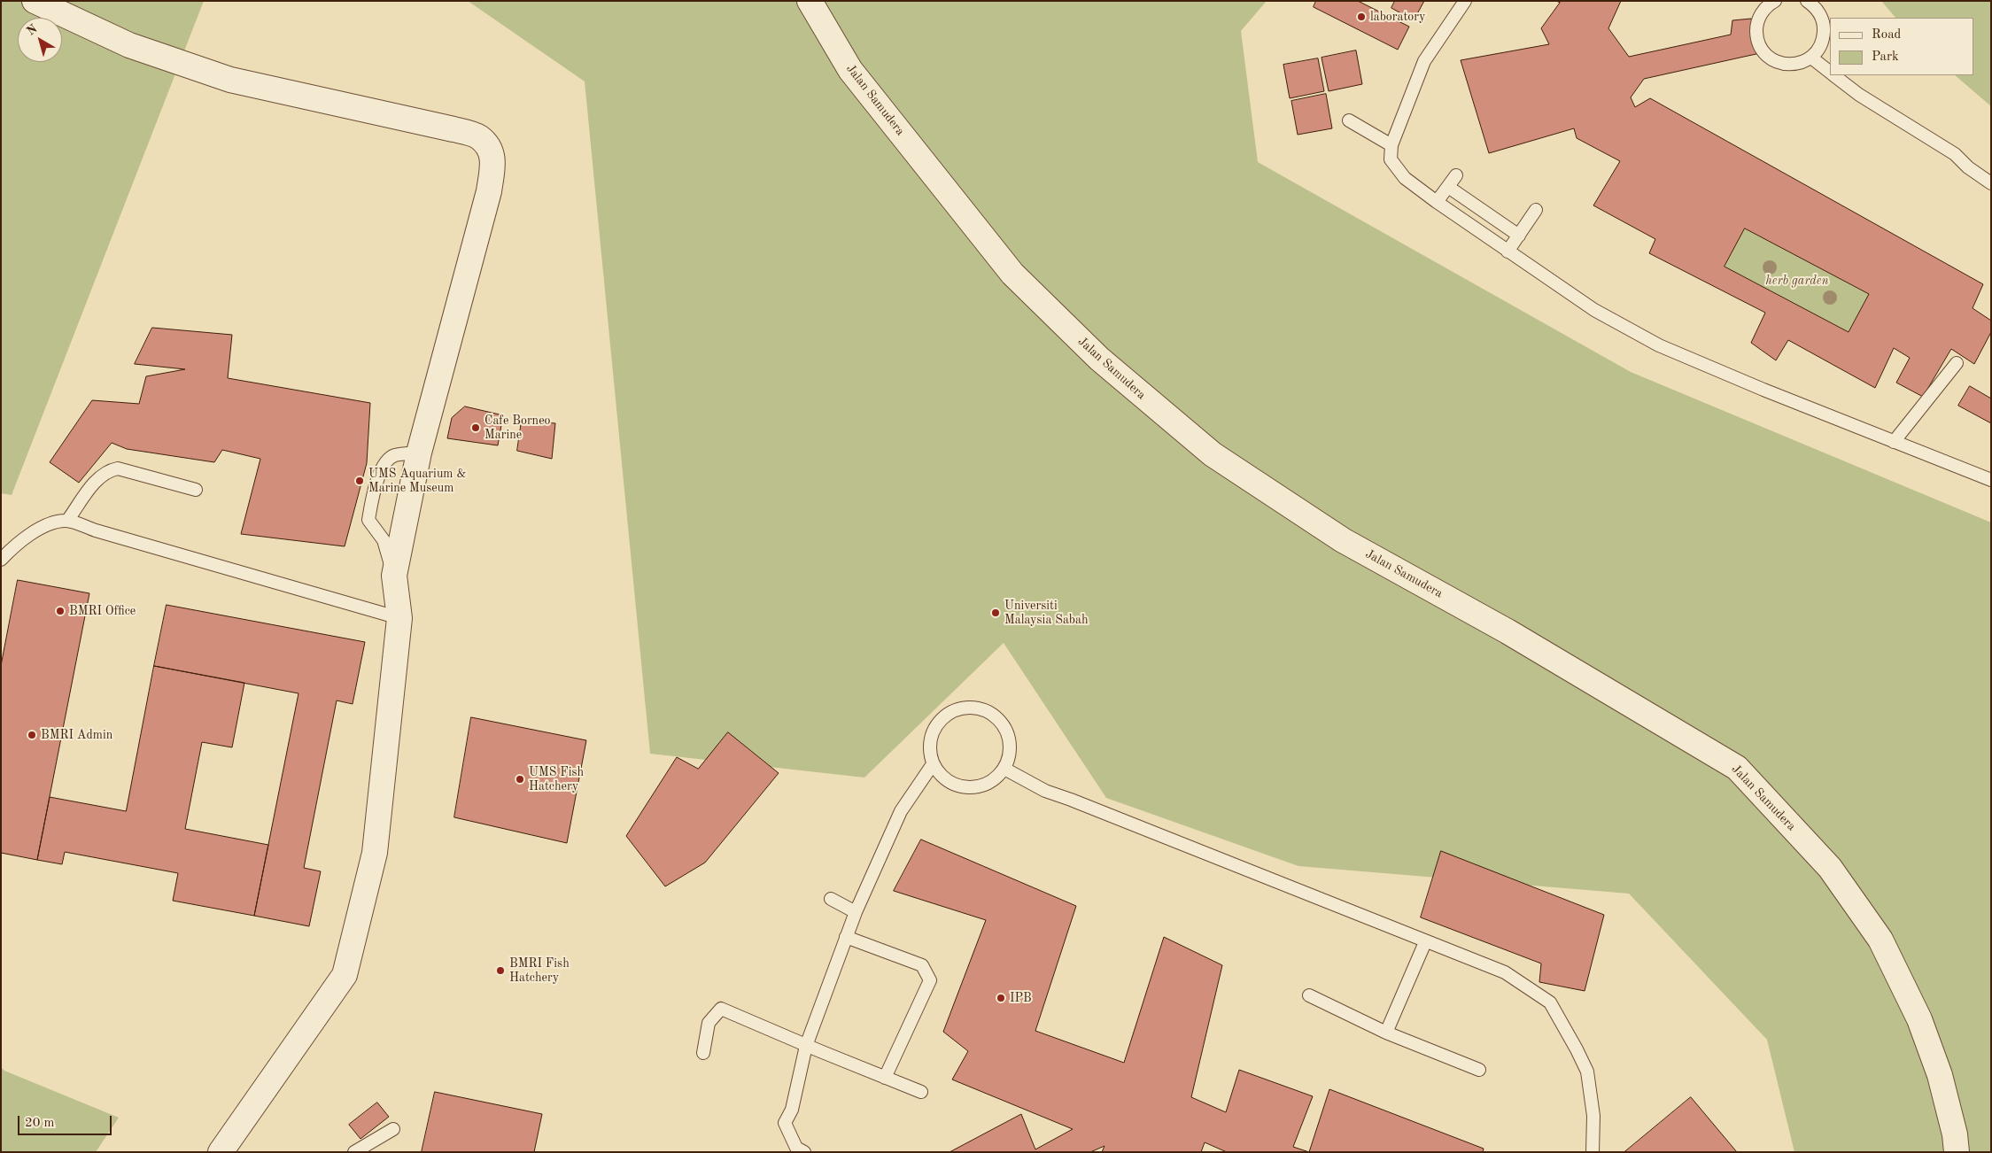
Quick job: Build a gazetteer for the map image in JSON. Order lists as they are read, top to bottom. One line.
{"streets":{"street":["Jalan Samudera"]},"parks":["herb garden"],"places":["laboratory","Cafe Borneo Marine","UMS Aquarium & Marine Museum","BMRI Office","Universiti Malaysia Sabah","BMRI Admin","UMS Fish Hatchery","BMRI Fish Hatchery","IPB"],"legend":["Road","Park"],"scale_bar":"20 m","north":"top left"}
